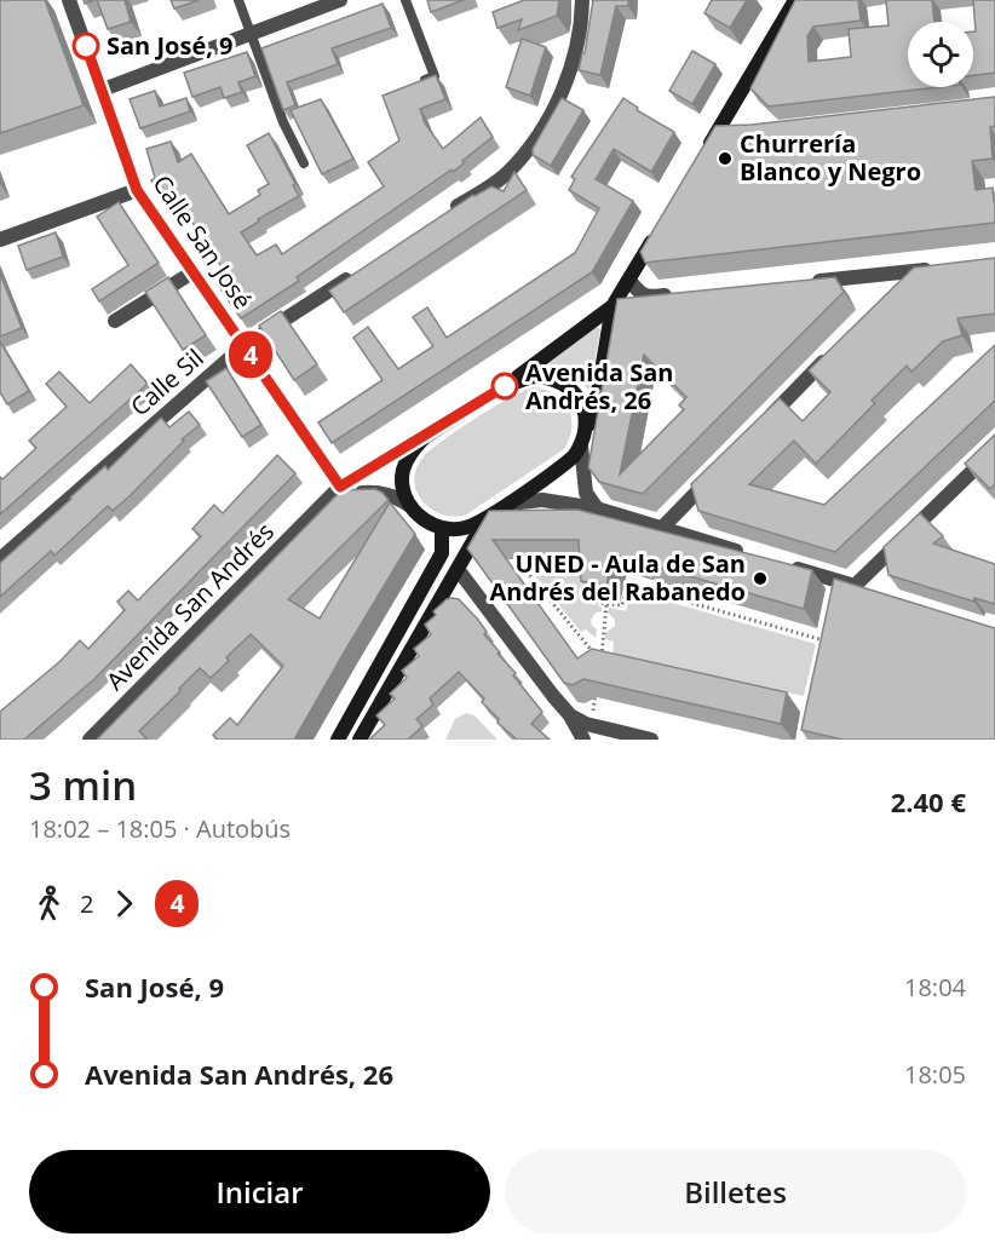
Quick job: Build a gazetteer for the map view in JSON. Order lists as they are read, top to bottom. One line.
{"streets":{"street":["Calle San José","Calle Sil","Avenida San Andrés"]},"crossings":[["Calle San José","Calle Sil"],["Calle San José","Avenida San Andrés"]],"places":["San José, 9","Churrería Blanco y Negro","Avenida San Andrés, 26","UNED - Aula de San Andrés del Rabanedo"],"lines":["bus line 4"],"page":{"on_map":"4","heading":["3 min","18:02 – 18:05 · Autobús","2.40 €"],"legs":["2","4"],"list":[{"name":"San José, 9","value":"18:04"},{"name":"Avenida San Andrés, 26","value":"18:05"}],"buttons":["Iniciar","Billetes"]}}
